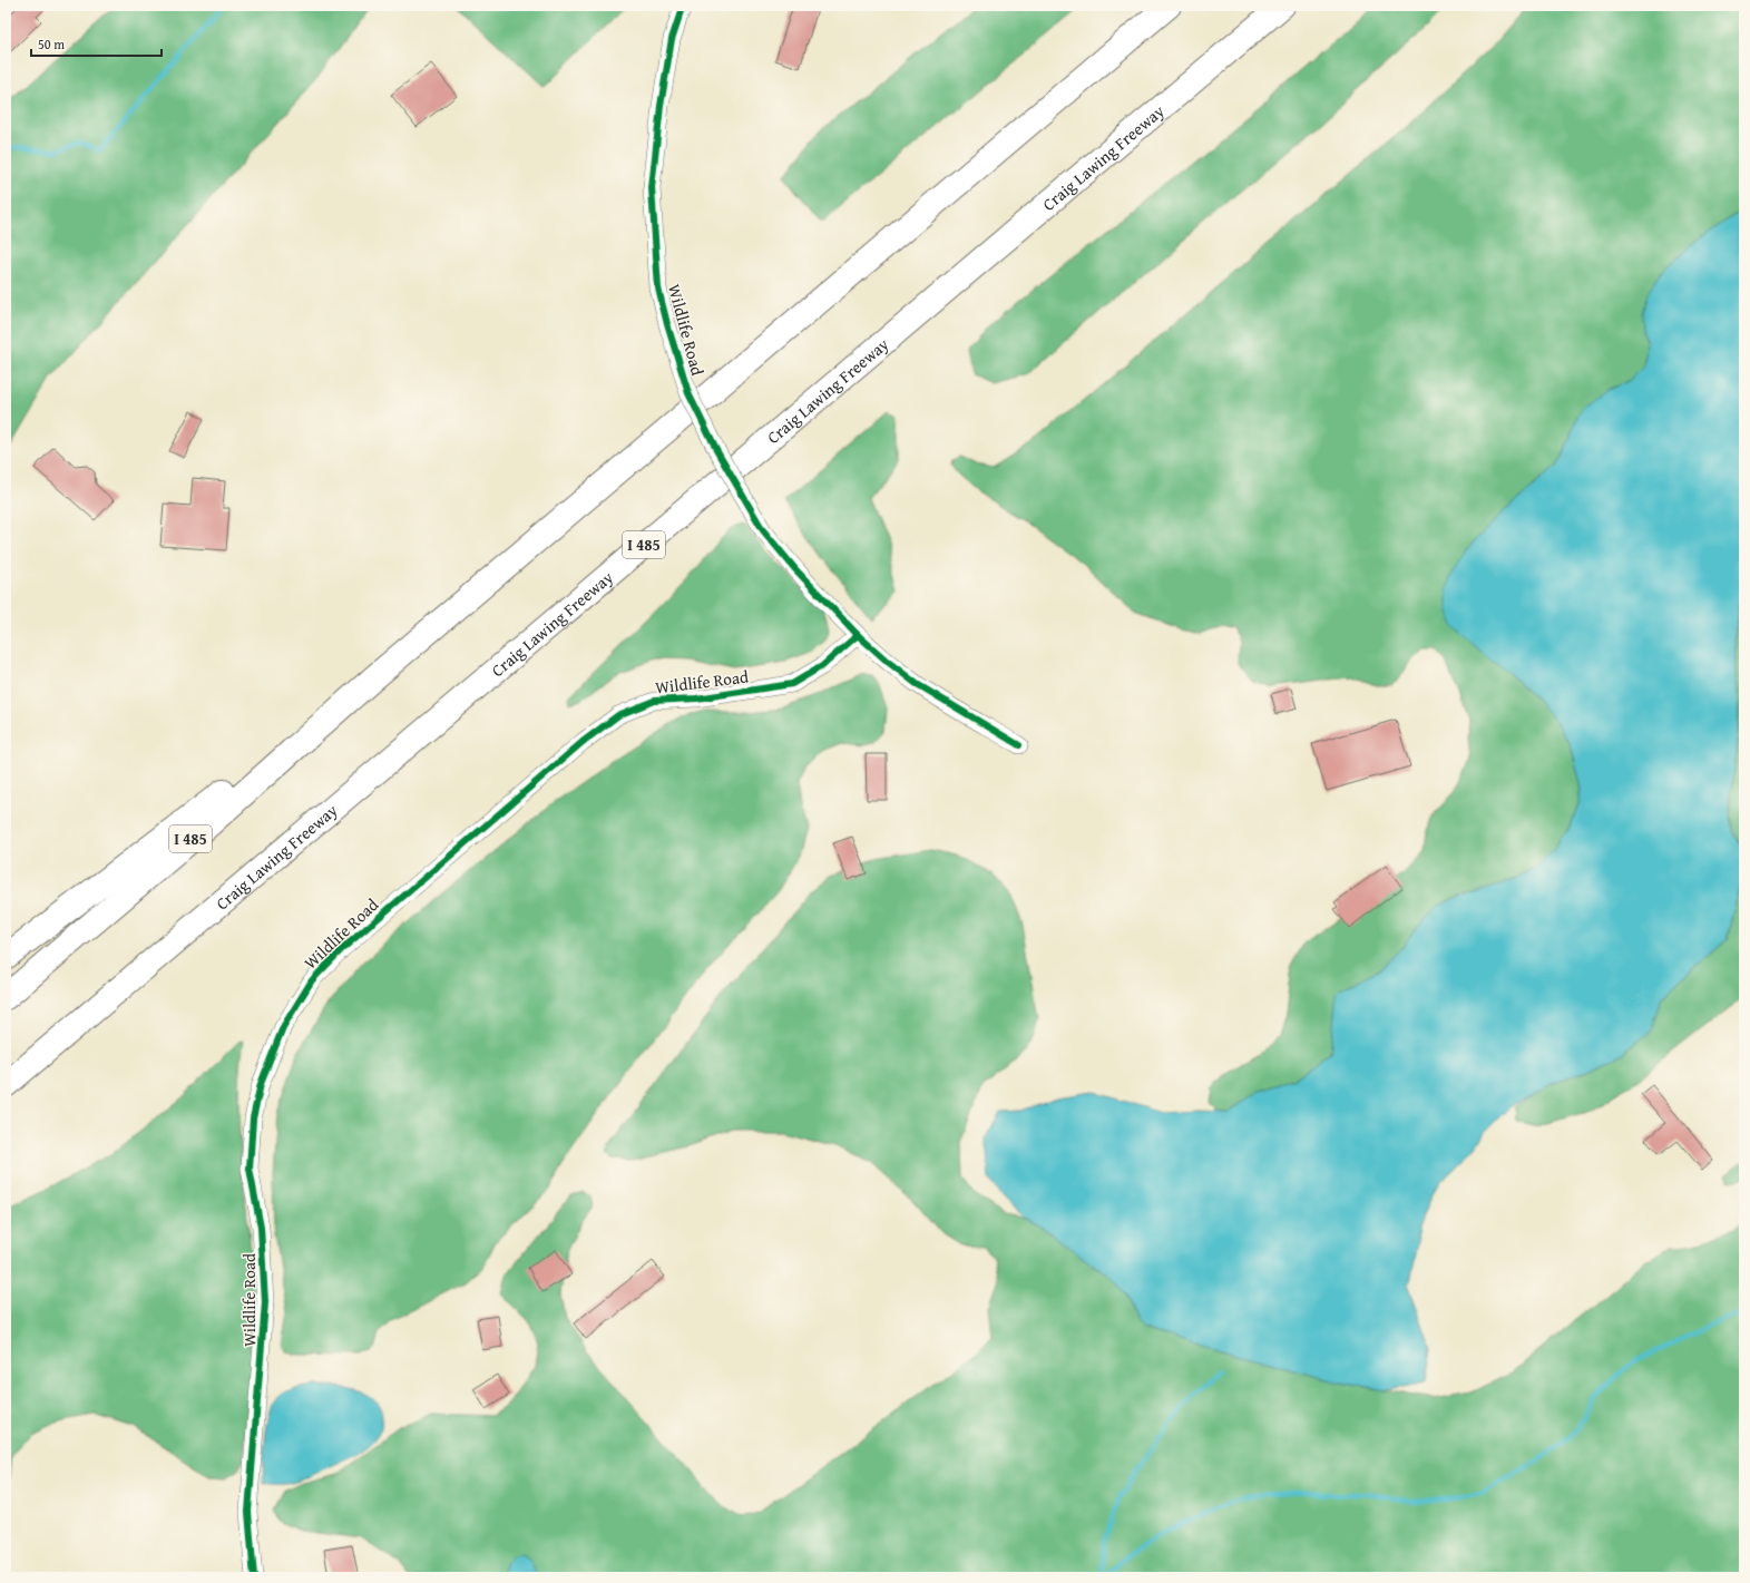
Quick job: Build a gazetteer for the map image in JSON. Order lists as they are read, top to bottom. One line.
{"streets":{"highway":["Craig Lawing Freeway","I 485"],"street":["Wildlife Road"]},"scale_bar":"50 m"}
